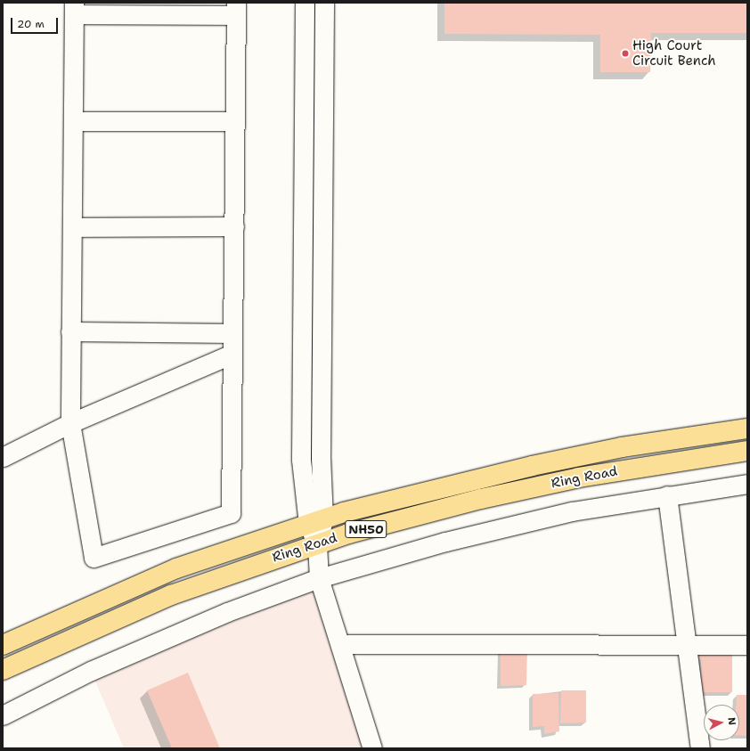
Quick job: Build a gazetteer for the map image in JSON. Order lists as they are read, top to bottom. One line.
{"streets":{"highway":["Ring Road","NH50"]},"places":["High Court Circuit Bench"],"scale_bar":"20 m","north":"right"}
